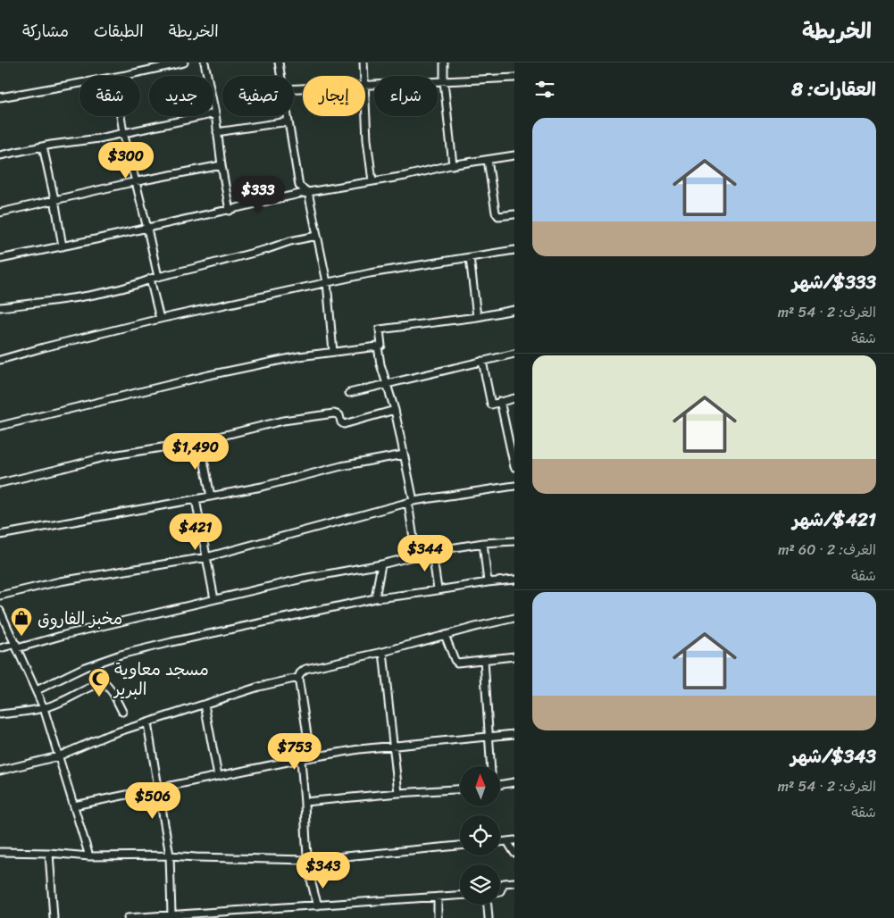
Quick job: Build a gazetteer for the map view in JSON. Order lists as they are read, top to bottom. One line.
{"places":{"shop":["مخبز الفاروق"],"mosque":["مسجد معاوية البرير"]},"north":"top","page":{"header":"الخريطة","nav":["الخريطة","الطبقات","مشاركة"],"heading":"العقارات: 8","chip":["شراء","إيجار","تصفية","جديد","شقة"],"list":[{"name":"$333/شهر","note":"الغرف: 2 · 54 m² · شقة"},{"name":"$421/شهر","note":"الغرف: 2 · 60 m² · شقة"},{"name":"$343/شهر","note":"الغرف: 2 · 54 m² · شقة"}],"price":["$300","$333","$1,490","$421","$344","$753","$506","$343"]}}
